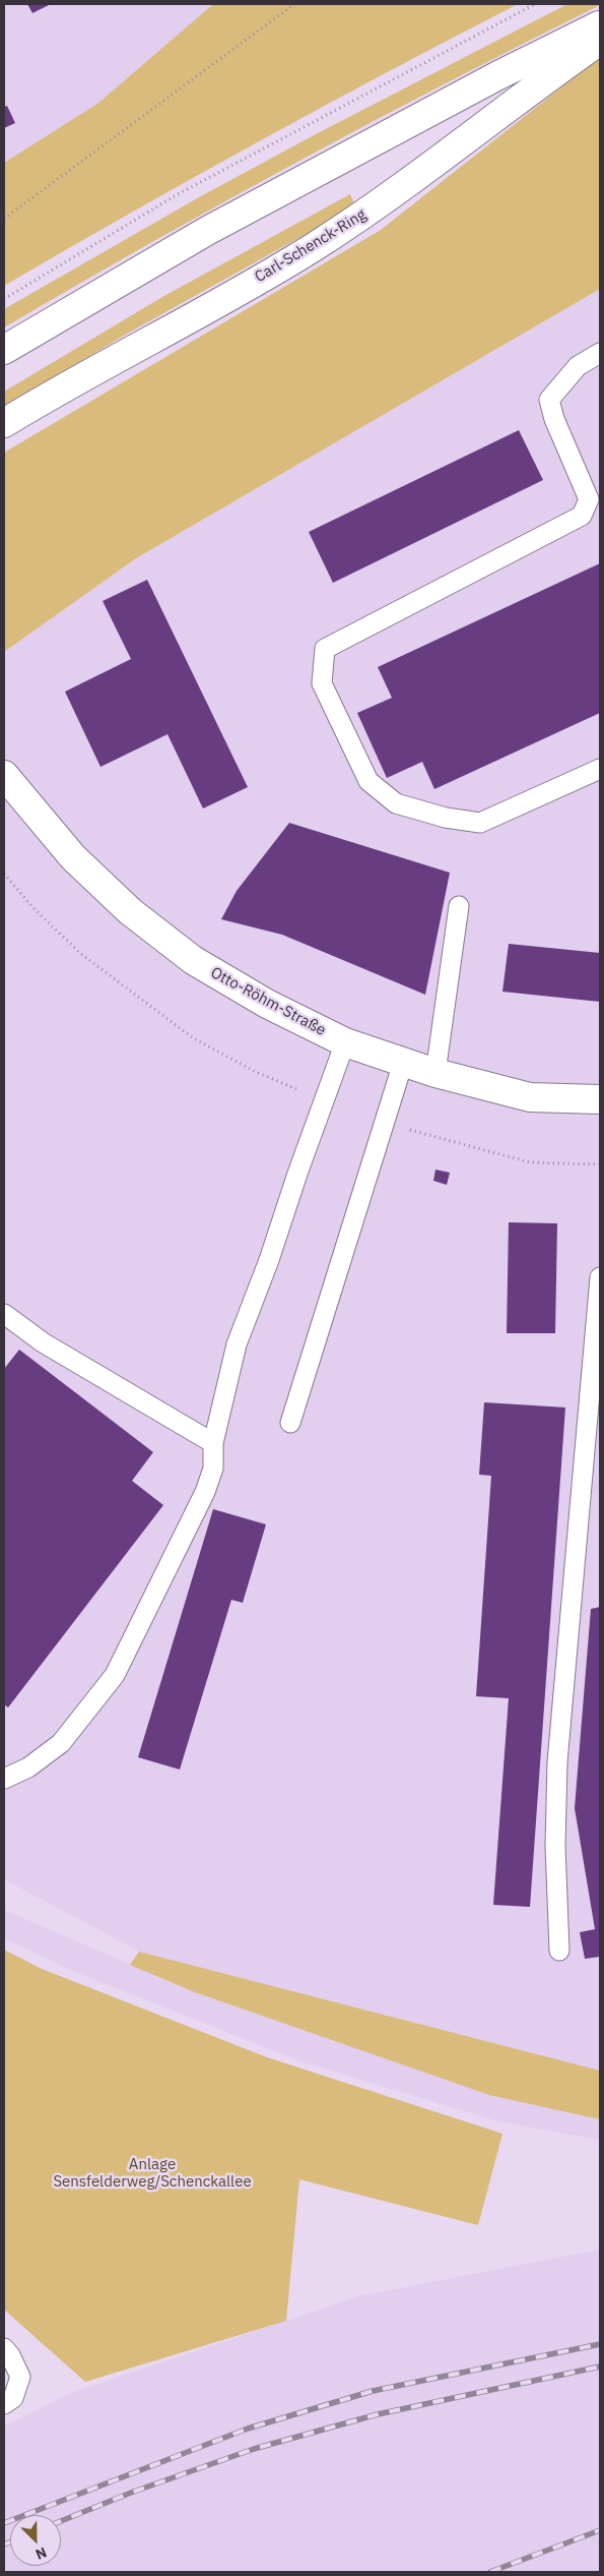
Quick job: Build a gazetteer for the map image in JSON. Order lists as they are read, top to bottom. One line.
{"streets":{"main road":["Carl-Schenck-Ring","Otto-Röhm-Straße"]},"parks":["Anlage Sensfelderweg/Schenckallee"],"north":"bottom right"}
